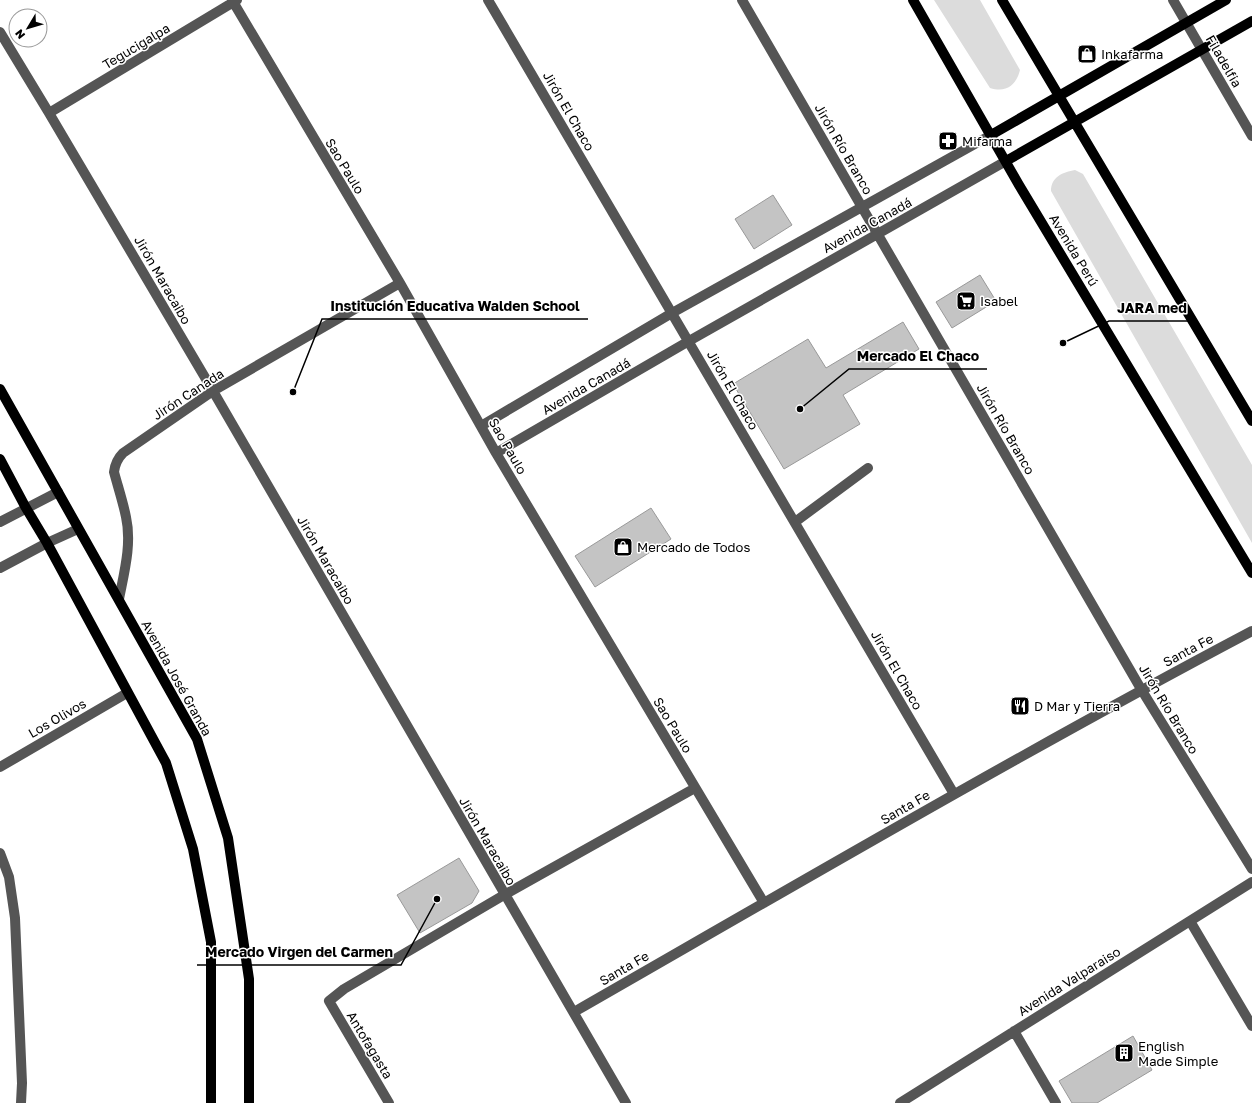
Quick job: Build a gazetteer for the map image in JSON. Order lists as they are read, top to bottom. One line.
{"streets":{"main road":["Avenida Canadá","Avenida Perú","Avenida José Granda"],"street":["Tegucigalpa","Filadelfia","Jirón El Chaco","Jirón Río Branco","Sao Paulo","Jirón Maracaibo","Jirón Canada","Santa Fe","Los Olivos","Avenida Valparaiso","Antofagasta"]},"crossings":[["Tegucigalpa","Sao Paulo"],["Tegucigalpa","Jirón Maracaibo"],["Filadelfia","Avenida Canadá"],["Jirón El Chaco","Avenida Canadá"],["Jirón El Chaco","Santa Fe"],["Jirón Río Branco","Avenida Canadá"],["Jirón Río Branco","Santa Fe"],["Sao Paulo","Avenida Canadá"],["Sao Paulo","Jirón Canada"],["Sao Paulo","Santa Fe"],["Avenida Canadá","Avenida Perú"],["Jirón Maracaibo","Jirón Canada"],["Jirón Maracaibo","Santa Fe"],["Jirón Maracaibo","Antofagasta"],["Jirón Canada","Avenida José Granda"]],"places":{"shop":["Inkafarma","Mercado de Todos"],"pharmacy":["Mifarma"],"supermarket":["Isabel"],"other":["JARA med","Institución Educativa Walden School","Mercado El Chaco","Mercado Virgen del Carmen"],"restaurant":["D Mar y Tierra"],"building":["English Made Simple"]},"north":"bottom left"}
